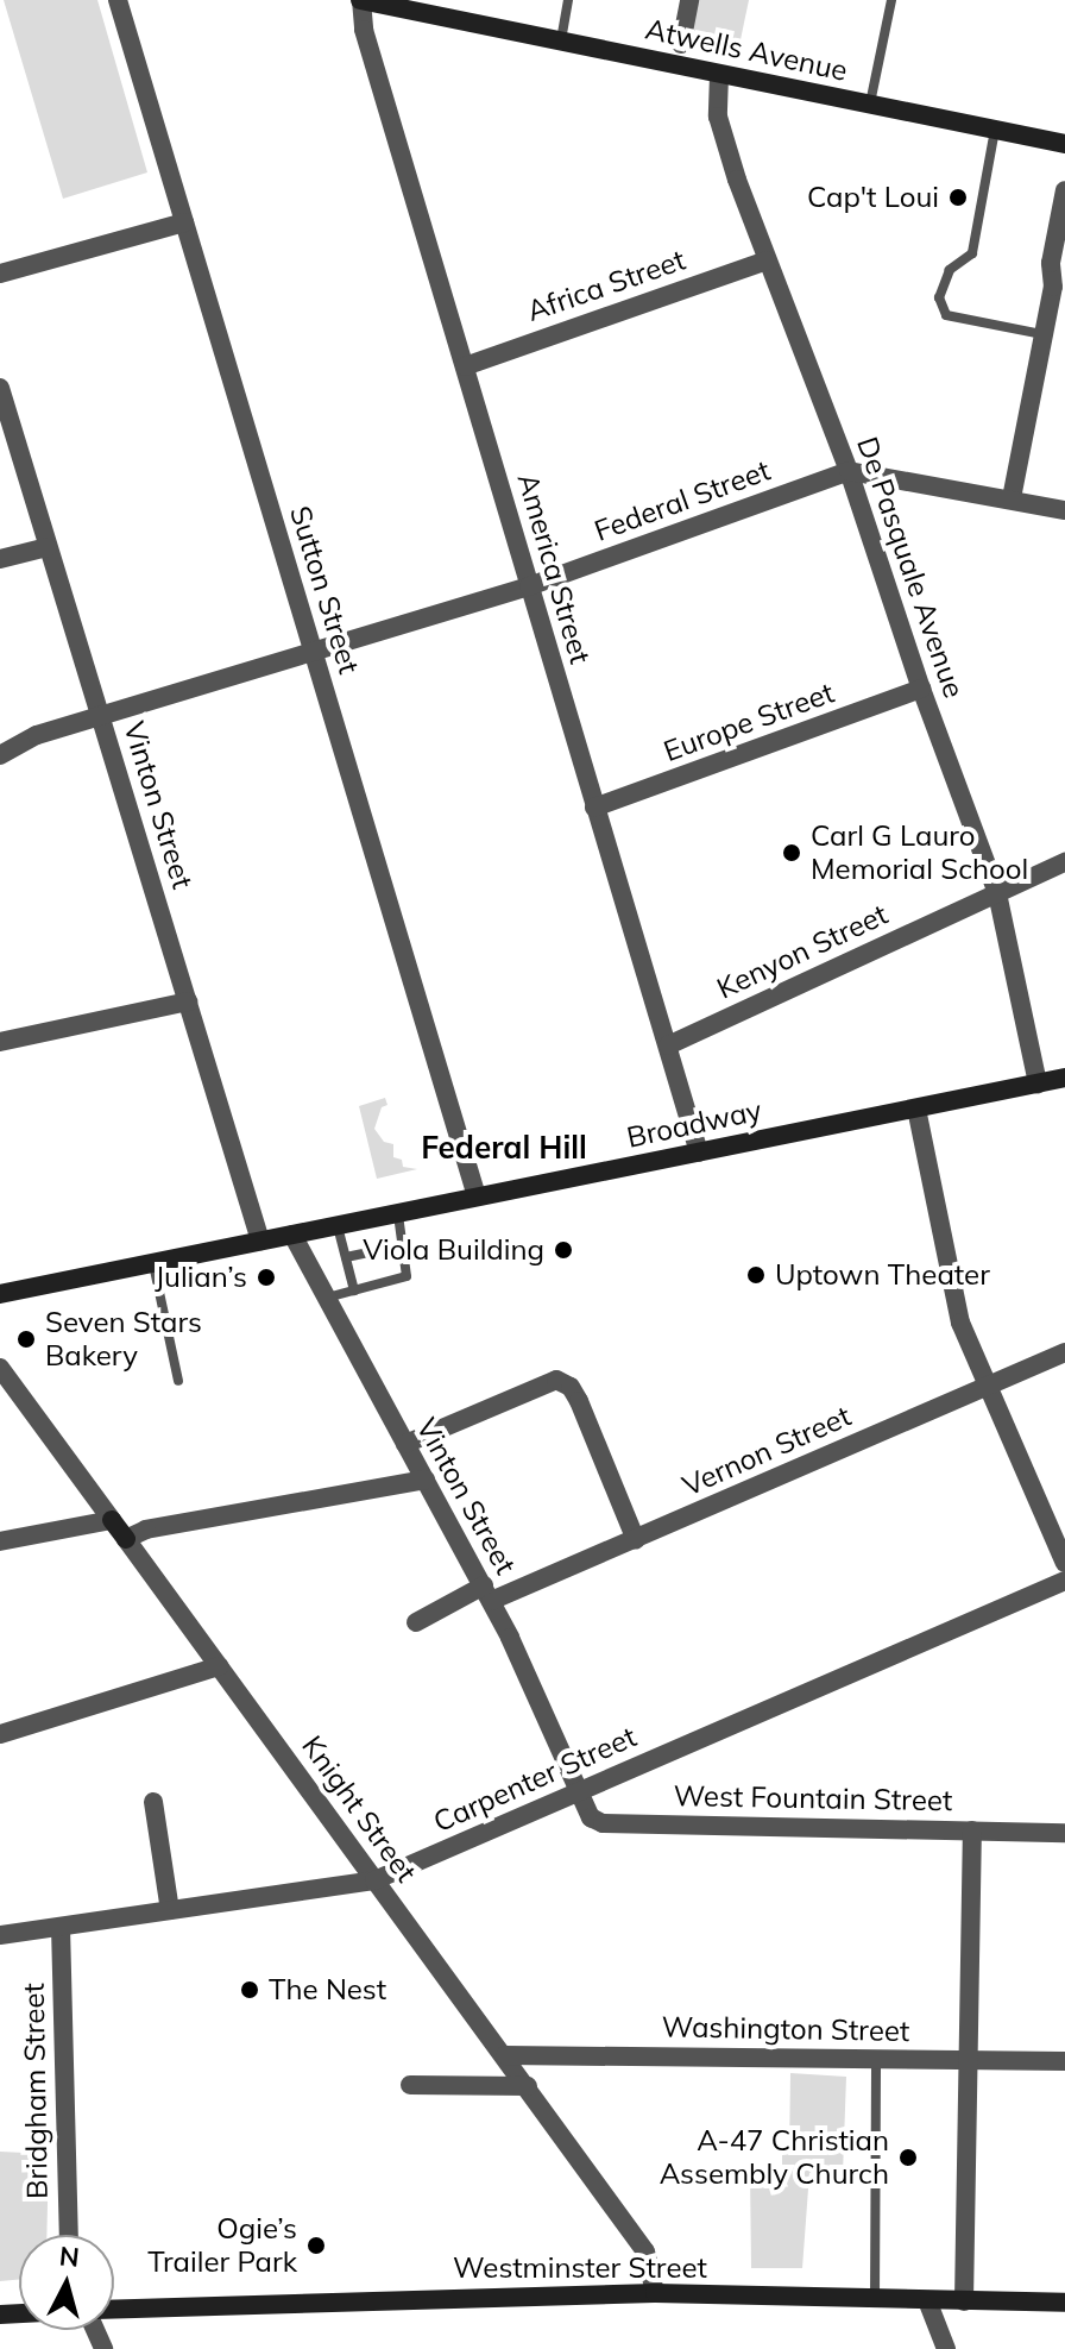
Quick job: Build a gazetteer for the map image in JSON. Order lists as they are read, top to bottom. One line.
{"streets":{"main road":["Atwells Avenue","Broadway","Knight Street","Westminster Street"],"street":["Africa Street","Federal Street","De Pasquale Avenue","America Street","Sutton Street","Europe Street","Vinton Street","Kenyon Street","Vernon Street","Carpenter Street","West Fountain Street","Washington Street","Bridgham Street"]},"crossings":[["Atwells Avenue","De Pasquale Avenue"],["Atwells Avenue","America Street"],["Africa Street","De Pasquale Avenue"],["Africa Street","America Street"],["Federal Street","De Pasquale Avenue"],["Federal Street","America Street"],["Federal Street","Sutton Street"],["Federal Street","Vinton Street"],["De Pasquale Avenue","Europe Street"],["De Pasquale Avenue","Kenyon Street"],["De Pasquale Avenue","Broadway"],["America Street","Europe Street"],["America Street","Kenyon Street"],["America Street","Broadway"],["Sutton Street","Broadway"],["Vinton Street","Broadway"],["Vinton Street","Vernon Street"],["Vinton Street","Carpenter Street"],["Vinton Street","West Fountain Street"],["Carpenter Street","West Fountain Street"],["Carpenter Street","Knight Street"],["Carpenter Street","Bridgham Street"],["Knight Street","Washington Street"],["Knight Street","Westminster Street"]],"districts":["Federal Hill"],"places":["Cap't Loui","Carl G Lauro Memorial School","Viola Building","Uptown Theater","Julian’s","Seven Stars Bakery","The Nest","A-47 Christian Assembly Church","Ogie’s Trailer Park"],"north":"top"}
